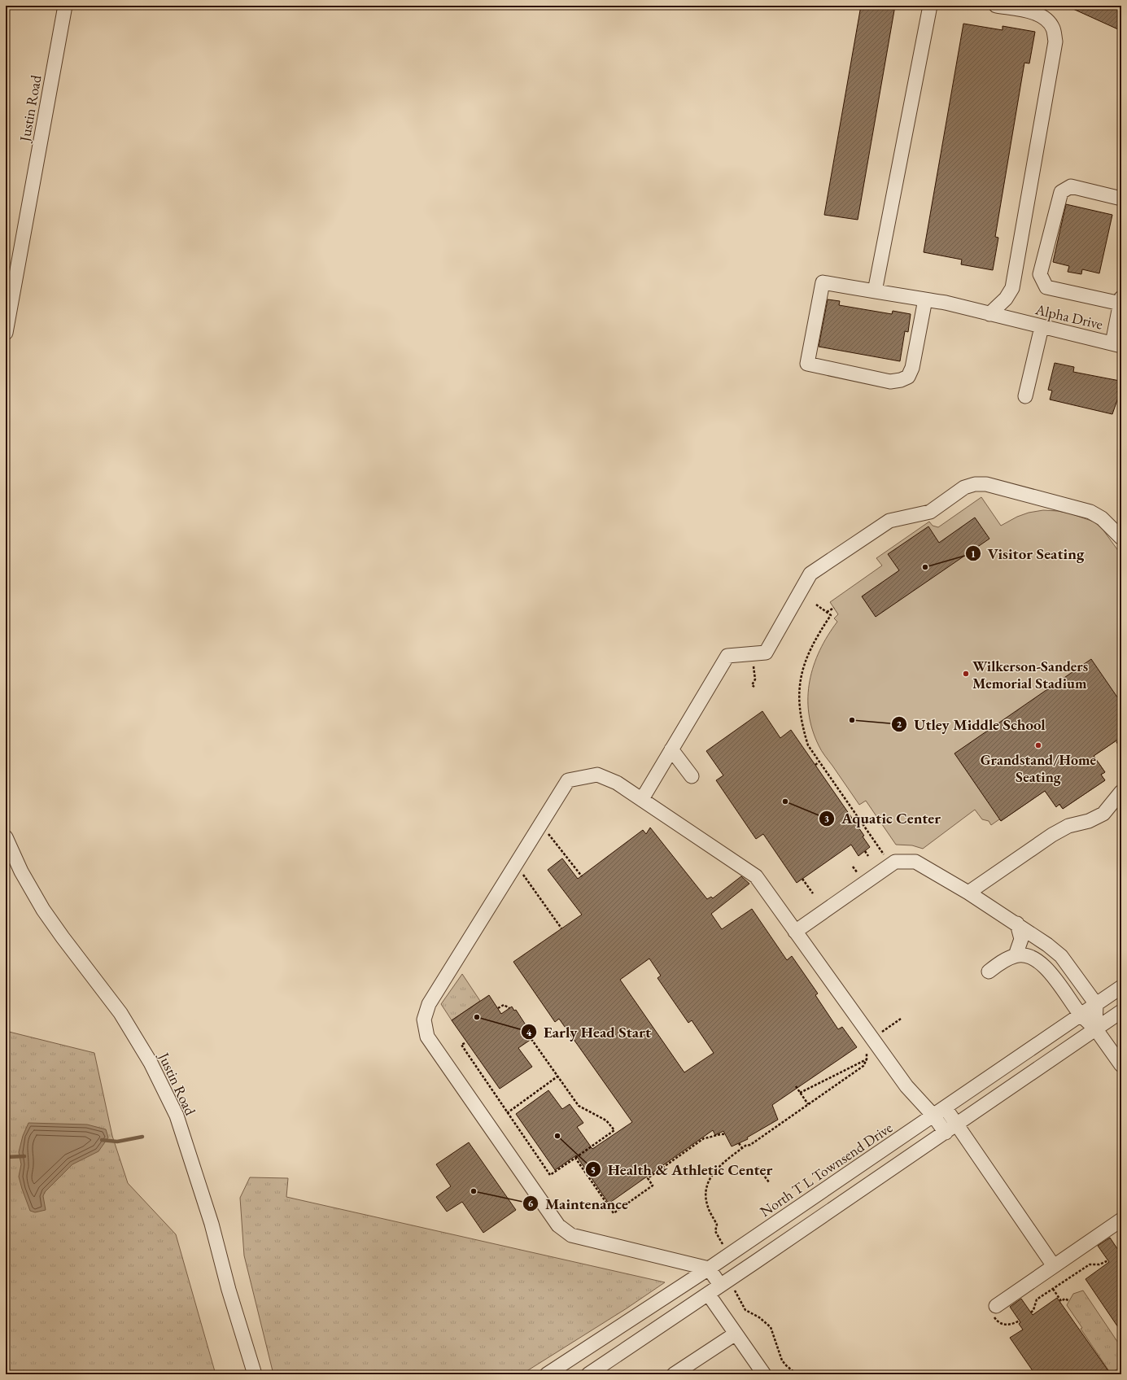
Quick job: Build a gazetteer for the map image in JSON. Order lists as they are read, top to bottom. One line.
{"streets":{"street":["Justin Road","Alpha Drive","North T L Townsend Drive"]},"places":["Visitor Seating","Wilkerson-Sanders Memorial Stadium","Utley Middle School","Grandstand/Home Seating","Aquatic Center","Early Head Start","Health & Athletic Center","Maintenance"]}
